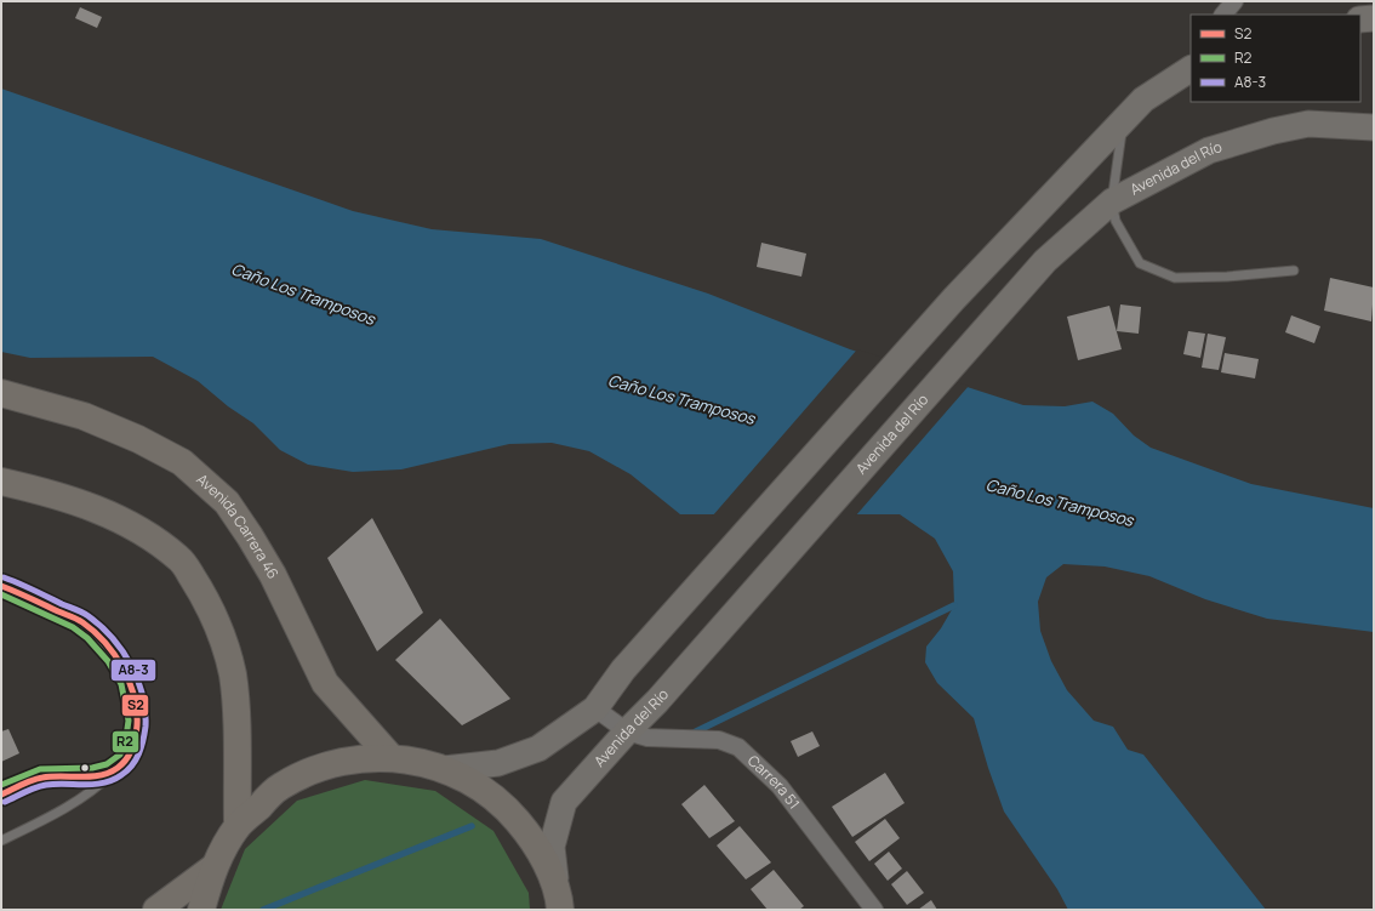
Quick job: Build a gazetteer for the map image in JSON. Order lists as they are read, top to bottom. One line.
{"streets":{"main road":["Avenida del Río","Avenida Carrera 46"],"street":["Carrera 51"]},"crossings":[["Avenida del Río","Carrera 51"]],"water":["Caño Los Tramposos"],"lines":["transit line A8-3","transit line S2","transit line R2"],"legend":["S2","R2","A8-3"]}
